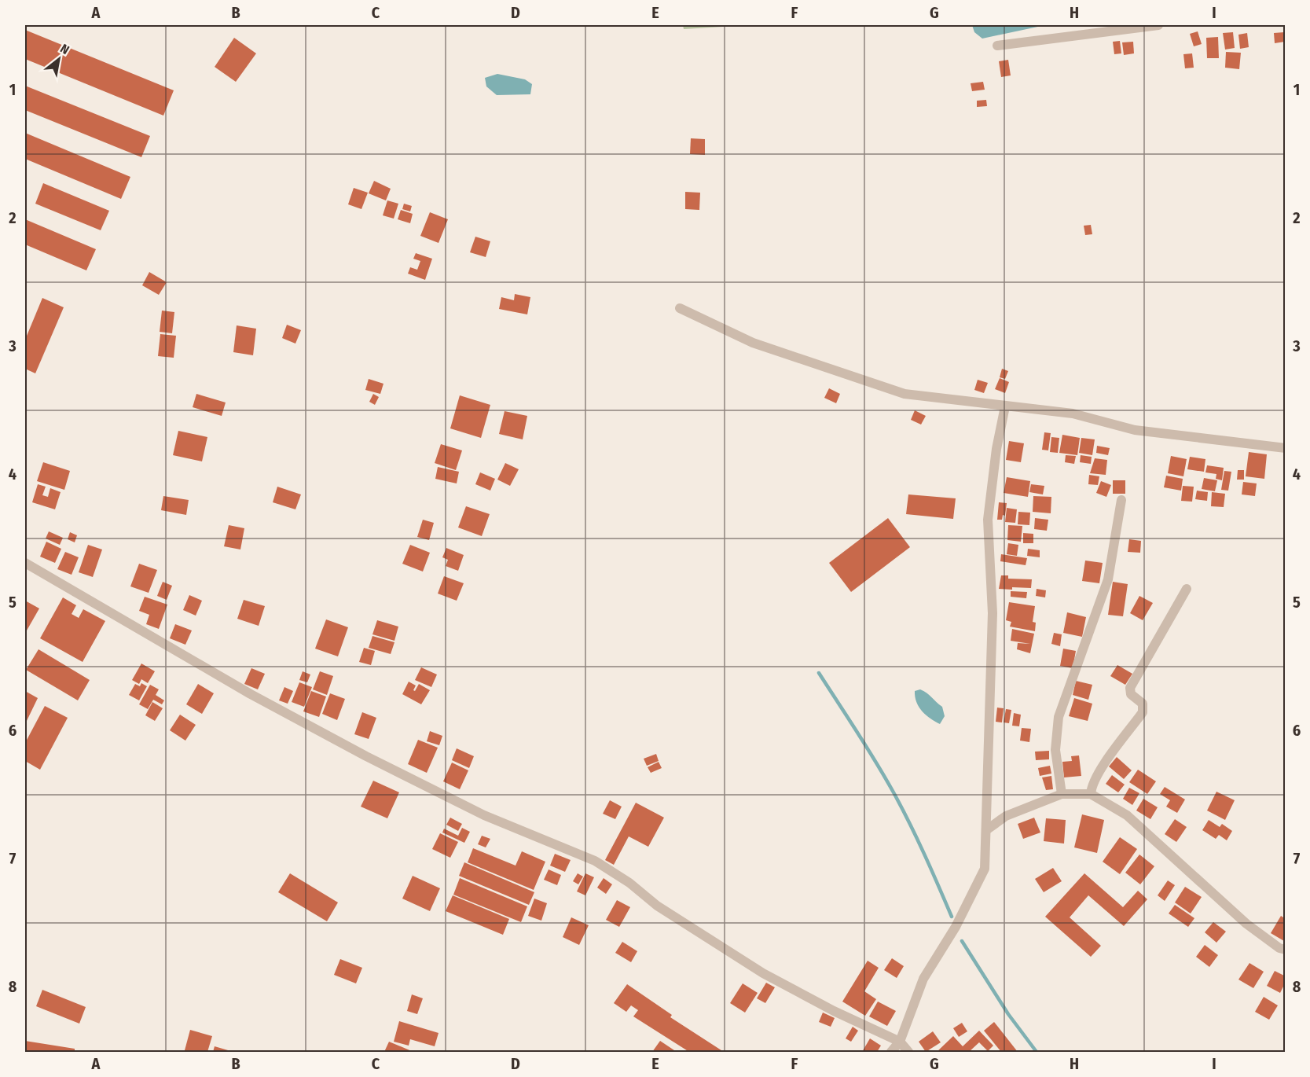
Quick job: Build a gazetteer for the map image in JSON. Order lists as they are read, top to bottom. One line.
{"north":"top right","grid":{"columns":["A","B","C","D","E","F","G","H","I"],"rows":["1","2","3","4","5","6","7","8"]}}
